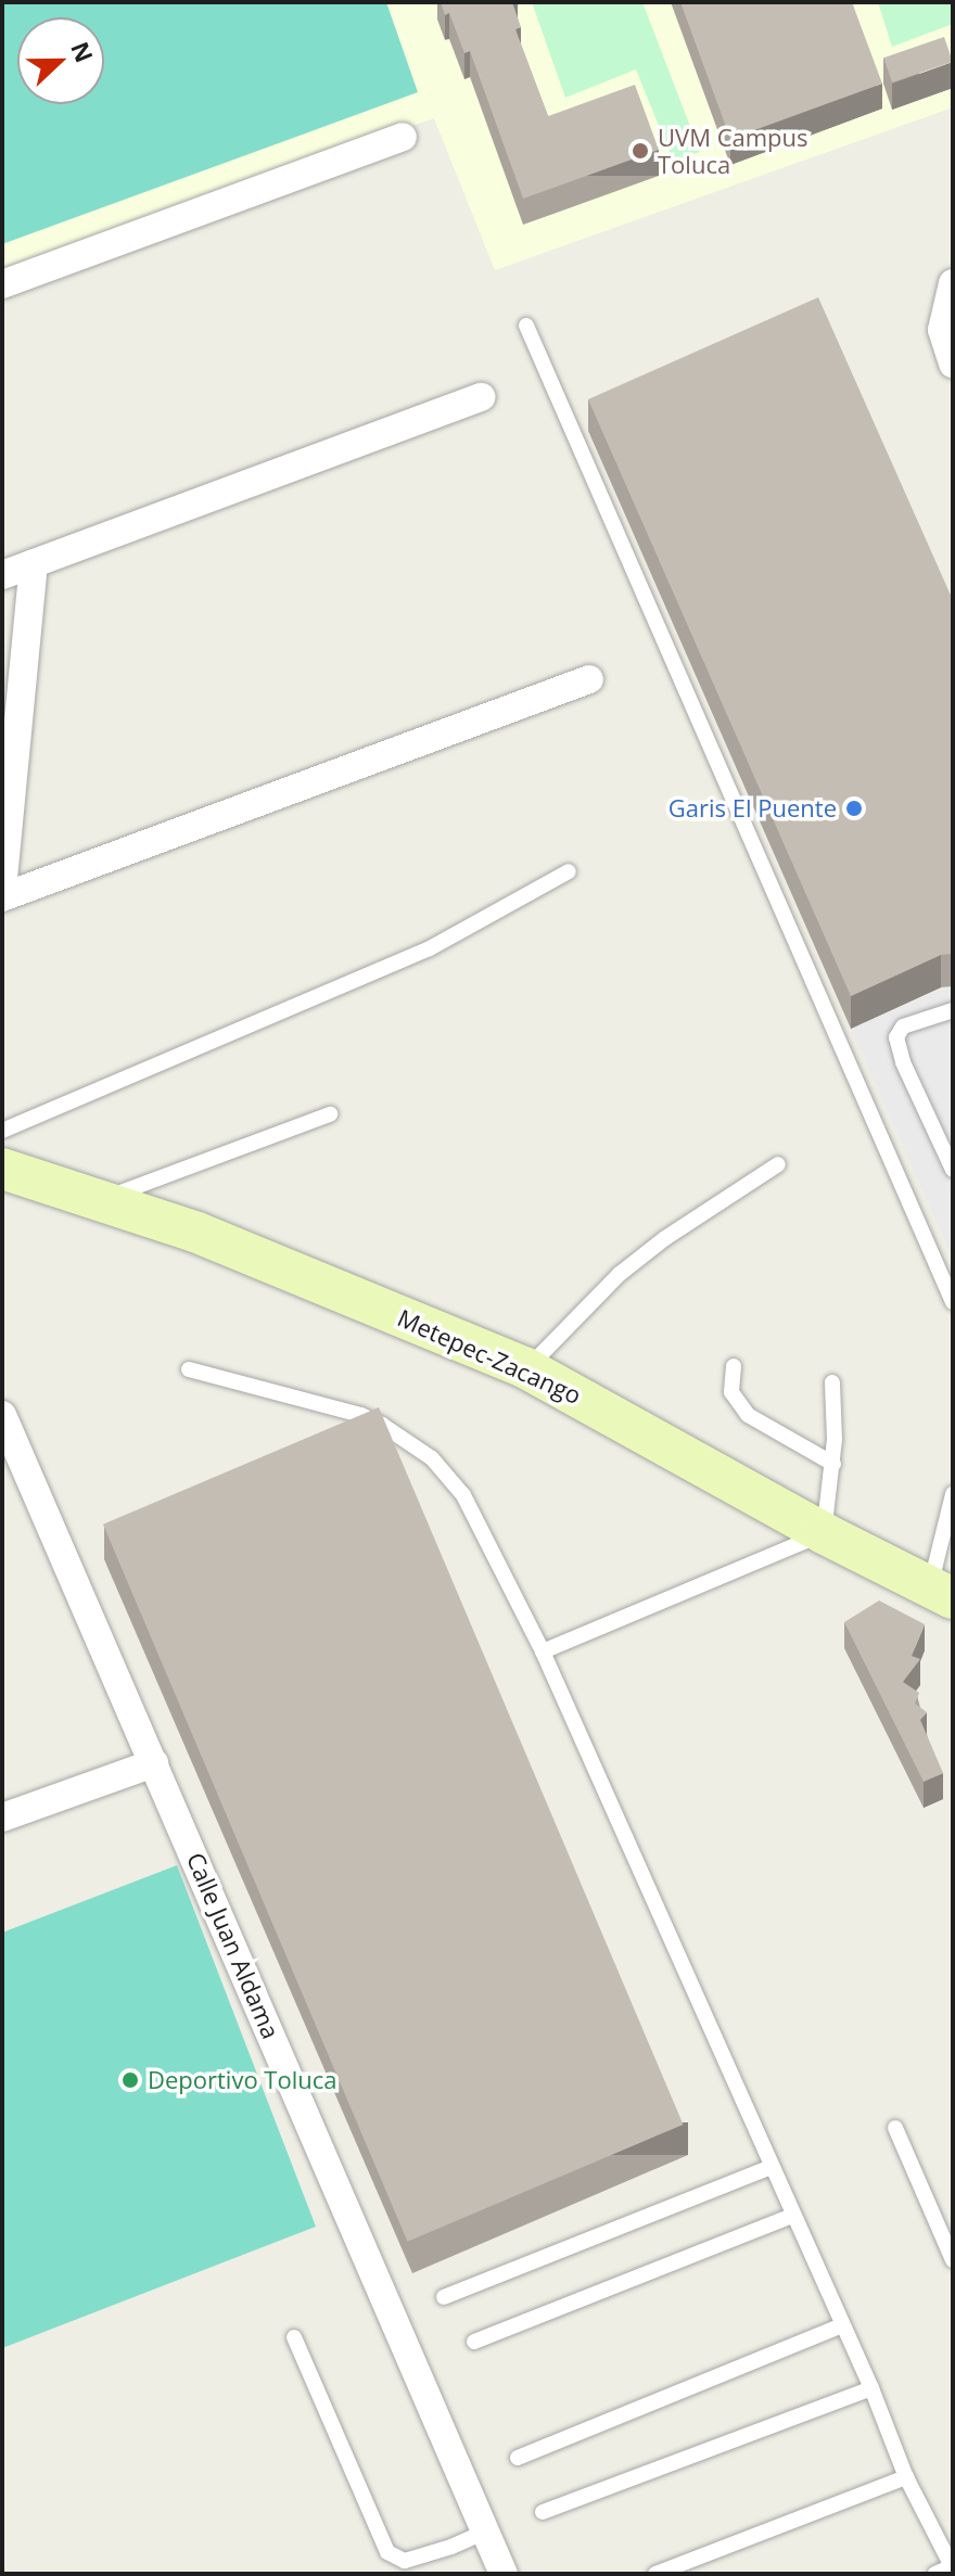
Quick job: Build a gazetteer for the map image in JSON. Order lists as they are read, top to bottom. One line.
{"streets":{"main road":["Metepec-Zacango"],"street":["Calle Juan Aldama"]},"places":["UVM Campus Toluca","Garis El Puente","Deportivo Toluca"],"north":"right"}
